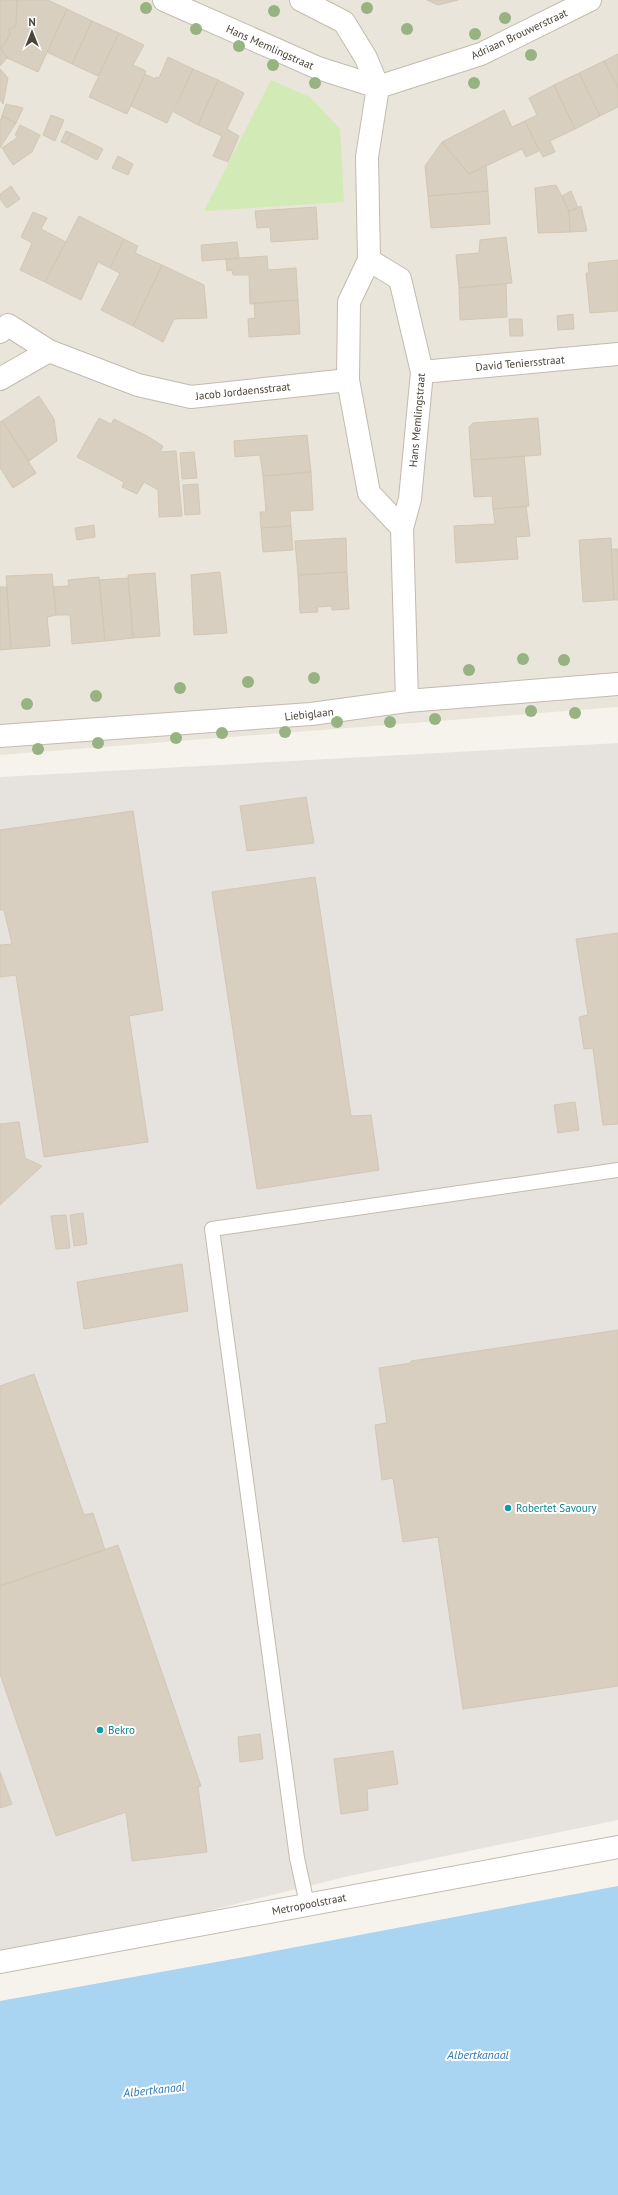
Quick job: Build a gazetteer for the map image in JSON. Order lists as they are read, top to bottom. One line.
{"streets":{"street":["Adriaan Brouwerstraat","Hans Memlingstraat","David Teniersstraat","Jacob Jordaensstraat","Liebiglaan","Metropoolstraat"]},"crossings":[["Adriaan Brouwerstraat","Hans Memlingstraat"],["Hans Memlingstraat","David Teniersstraat"],["Hans Memlingstraat","Liebiglaan"]],"water":["Albertkanaal"],"places":["Robertet Savoury","Bekro"],"north":"top"}
